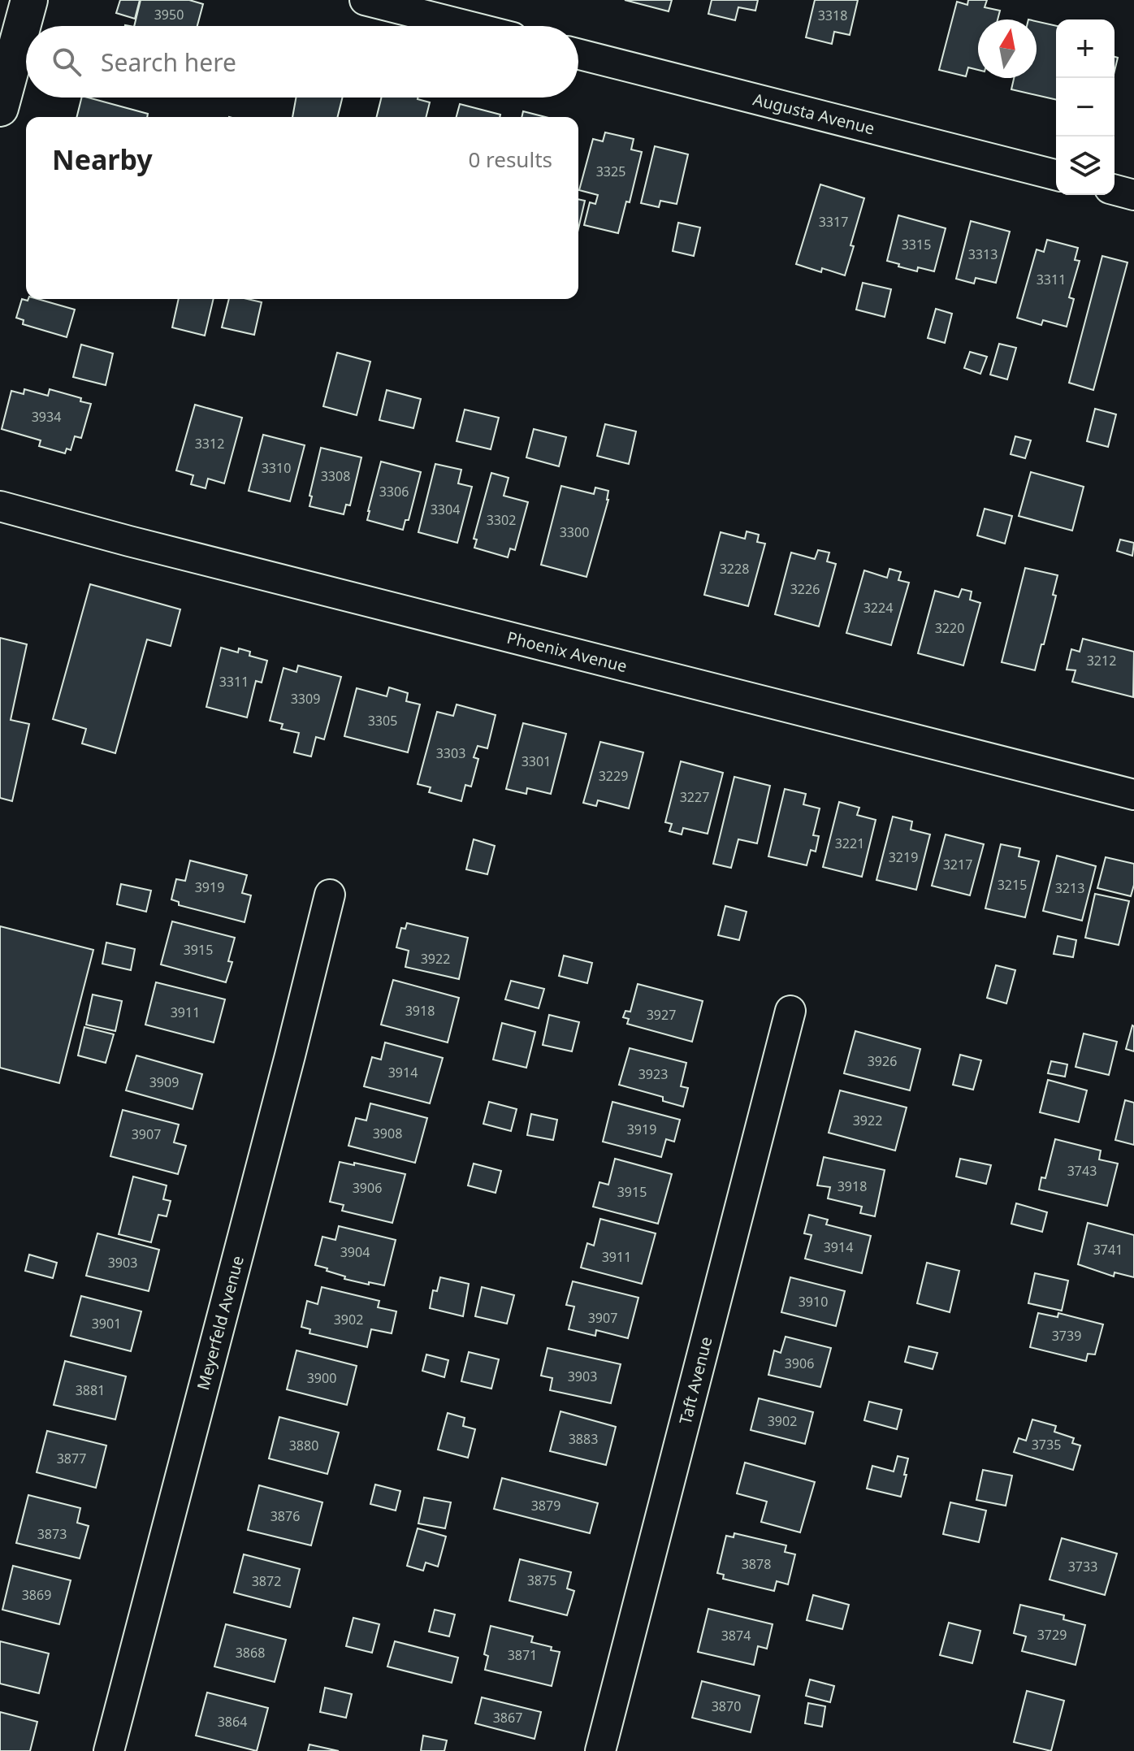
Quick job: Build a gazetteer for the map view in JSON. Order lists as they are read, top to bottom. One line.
{"streets":{"street":["Augusta Avenue","Phoenix Avenue","Meyerfeld Avenue","Taft Avenue"]},"house_numbers":["3950","3318","3325","3317","3315","3313","3311","3934","3312","3310","3308","3306","3304","3302","3300","3228","3226","3224","3220","3212","3311","3309","3305","3303","3301","3229","3227","3221","3219","3217","3215","3919","3213","3915","3922","3918","3911","3927","3926","3914","3923","3909","3922","3919","3908","3907","3743","3918","3906","3915","3914","3741","3904","3911","3903","3910","3907","3902","3901","3739","3906","3903","3900","3881","3902","3883","3735","3880","3877","3879","3876","3873","3878","3733","3875","3872","3869","3729","3874","3868","3871","3870","3867","3864"],"north":"top","page":{"map_buttons":["+","−"],"search":"Search here","heading":["Nearby","0 results"]}}
